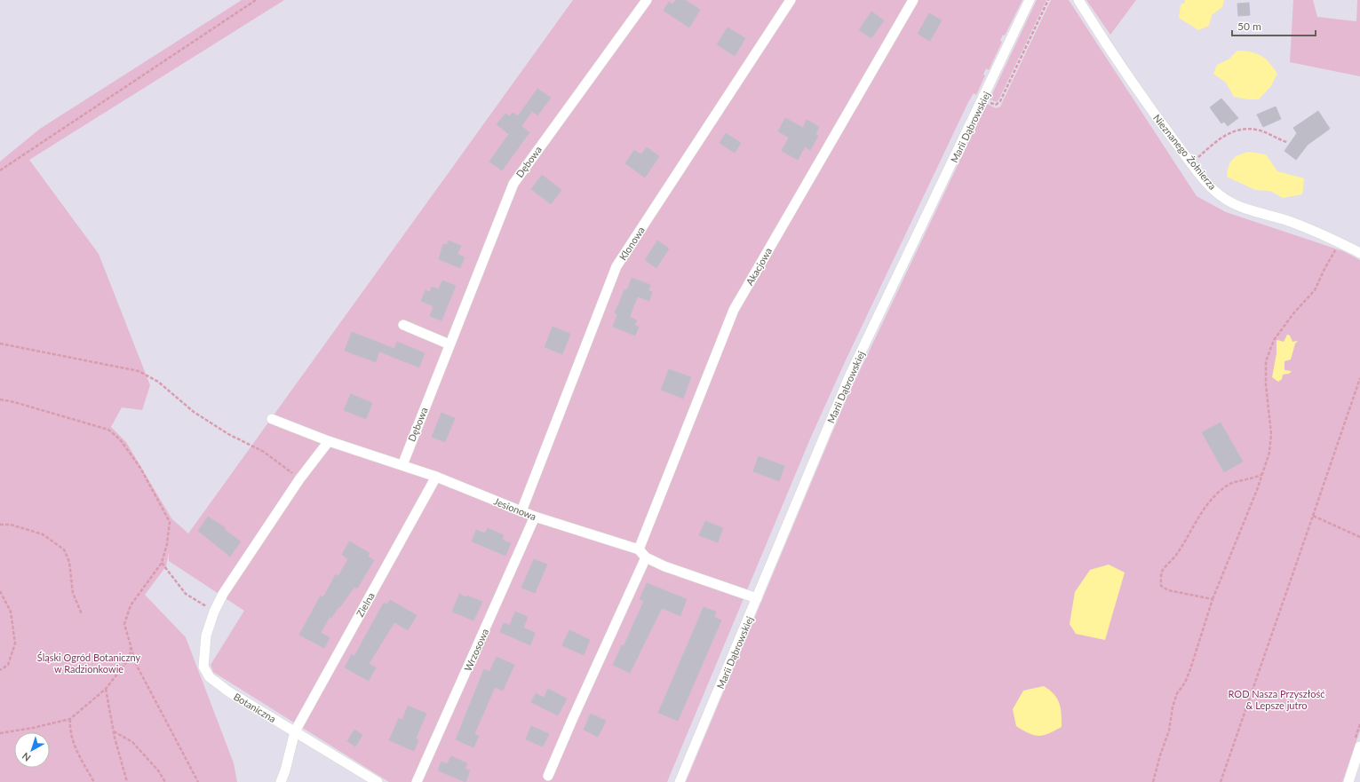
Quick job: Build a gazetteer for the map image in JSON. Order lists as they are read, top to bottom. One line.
{"streets":{"street":["Marii Dąbrowskiej","Nieznanego Żołnierza","Dębowa","Klonowa","Akacjowa","Jesionowa","Zielna","Wrzosowa","Botaniczna"]},"crossings":[["Dębowa","Jesionowa"],["Klonowa","Jesionowa"],["Akacjowa","Jesionowa"],["Jesionowa","Zielna"],["Jesionowa","Wrzosowa"],["Jesionowa","Botaniczna"],["Zielna","Botaniczna"]],"parks":["Śląski Ogród Botaniczny w Radzionkowie","ROD Nasza Przyszłość & Lepsze jutro"],"scale_bar":"50 m","north":"bottom left"}
